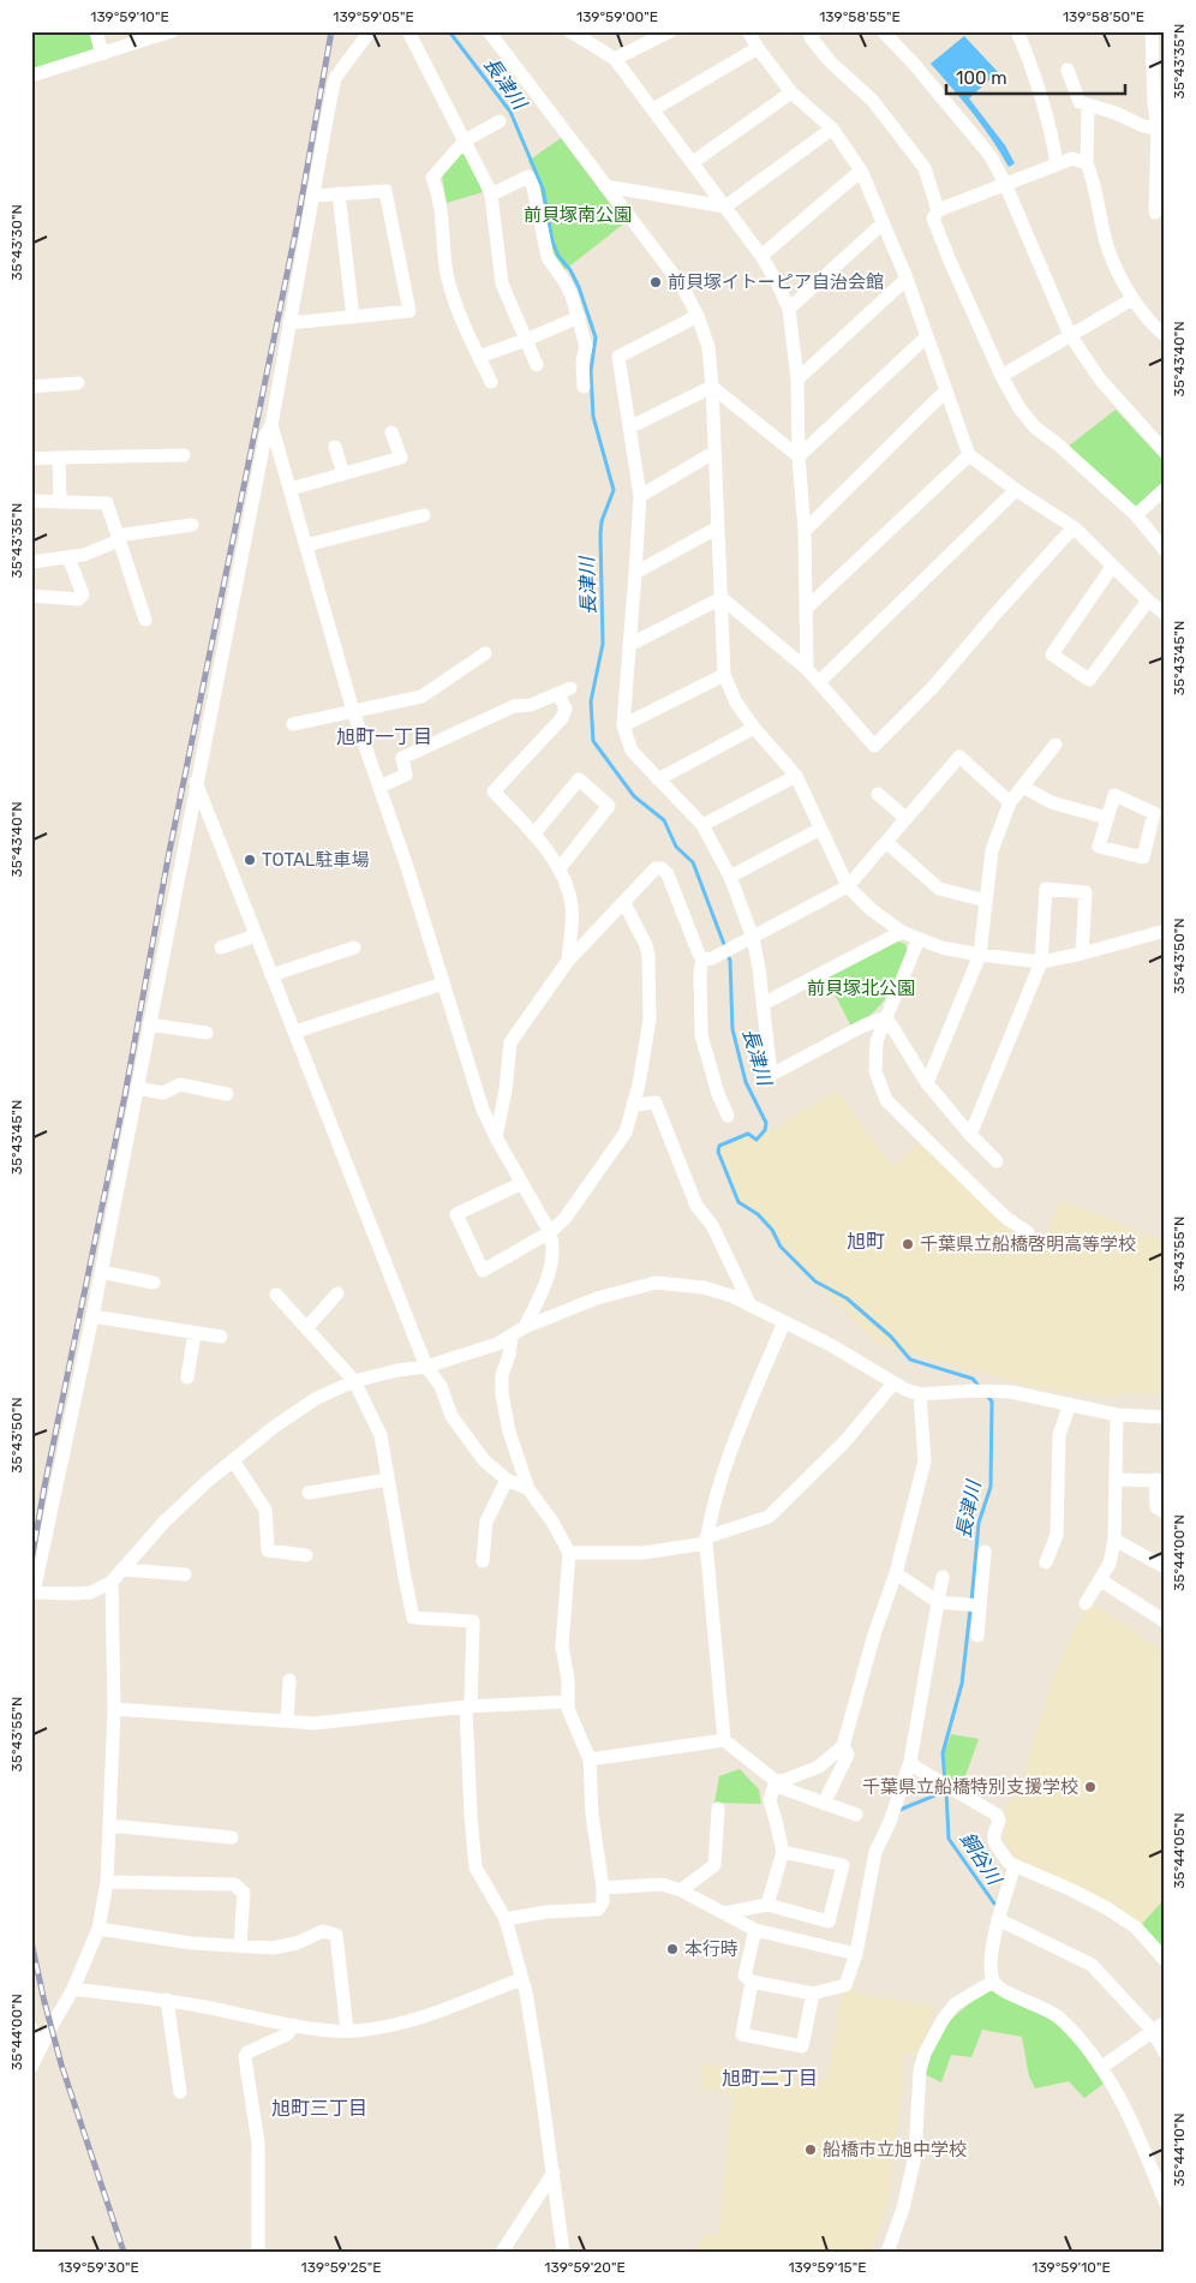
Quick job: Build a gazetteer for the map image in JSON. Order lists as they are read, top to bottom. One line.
{"districts":["旭町一丁目","旭町","旭町二丁目","旭町三丁目"],"water":["長津川","銅谷川"],"parks":["前貝塚南公園","前貝塚北公園"],"places":["前貝塚イトーピア自治会館","TOTAL駐車場","千葉県立船橋啓明高等学校","千葉県立船橋特別支援学校","本行時","船橋市立旭中学校"],"scale_bar":"100 m","coordinates":["139°59'10\"E","139°59'05\"E","139°59'00\"E","139°58'55\"E","139°58'50\"E","35°43'35\"N","35°43'30\"N","35°43'40\"N","35°43'45\"N","35°43'50\"N","35°43'55\"N","35°44'00\"N","35°44'05\"N","35°44'10\"N","139°59'30\"E","139°59'25\"E","139°59'20\"E","139°59'15\"E"]}
